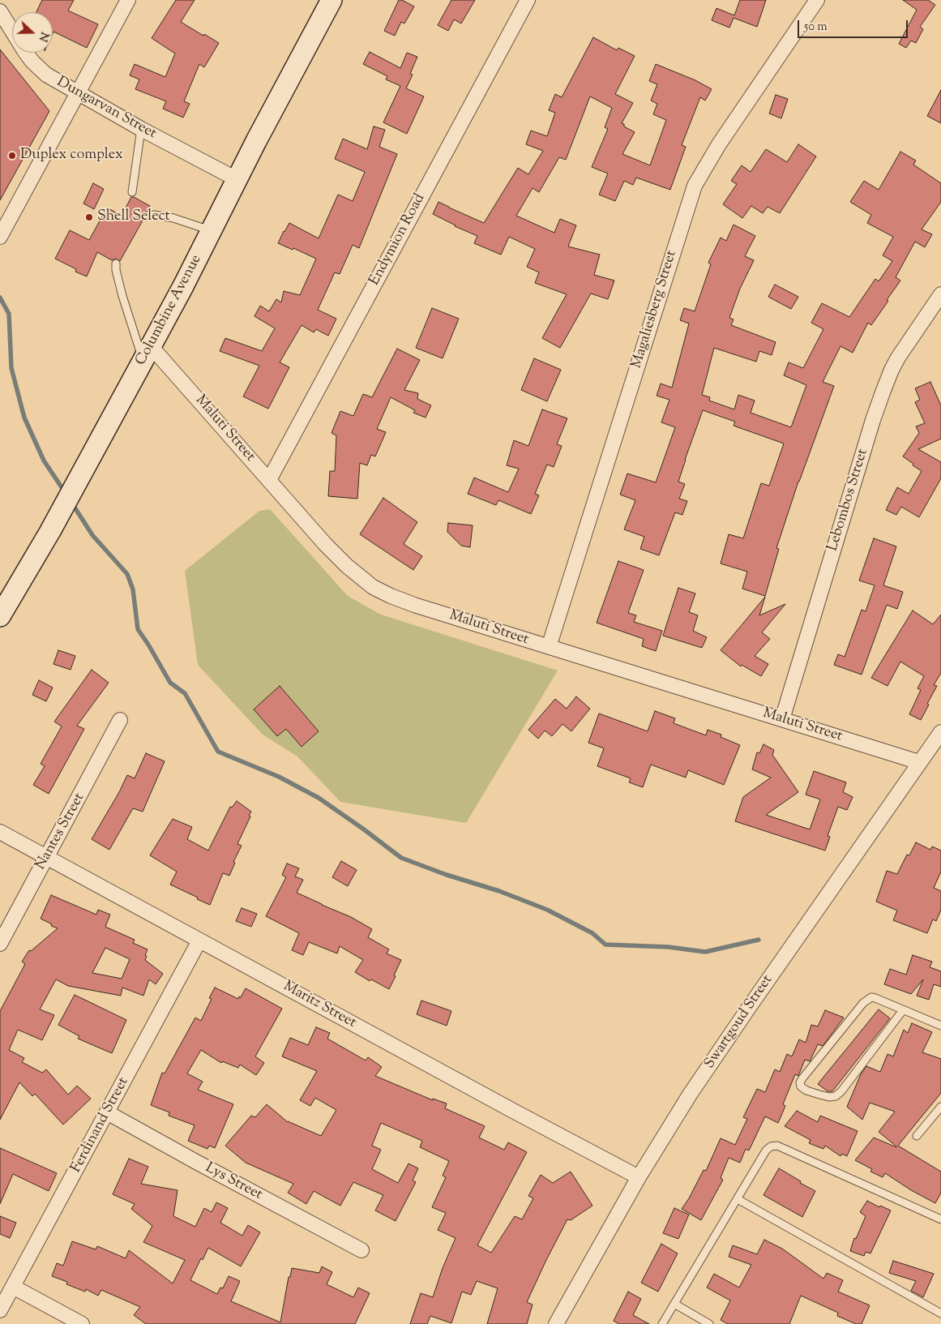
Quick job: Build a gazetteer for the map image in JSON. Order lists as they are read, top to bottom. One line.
{"streets":{"main road":["Columbine Avenue"],"street":["Dungarvan Street","Endymion Road","Magaliesberg Street","Maluti Street","Lebombos Street","Nantes Street","Maritz Street","Swartgoud Street","Ferdinand Street","Lys Street"]},"crossings":[["Dungarvan Street","Columbine Avenue"],["Endymion Road","Maluti Street"],["Magaliesberg Street","Maluti Street"],["Columbine Avenue","Maluti Street"],["Maluti Street","Lebombos Street"],["Maluti Street","Swartgoud Street"],["Nantes Street","Maritz Street"],["Maritz Street","Swartgoud Street"],["Maritz Street","Ferdinand Street"],["Ferdinand Street","Lys Street"]],"places":["Duplex complex","Shell Select"],"scale_bar":"50 m","north":"right"}
